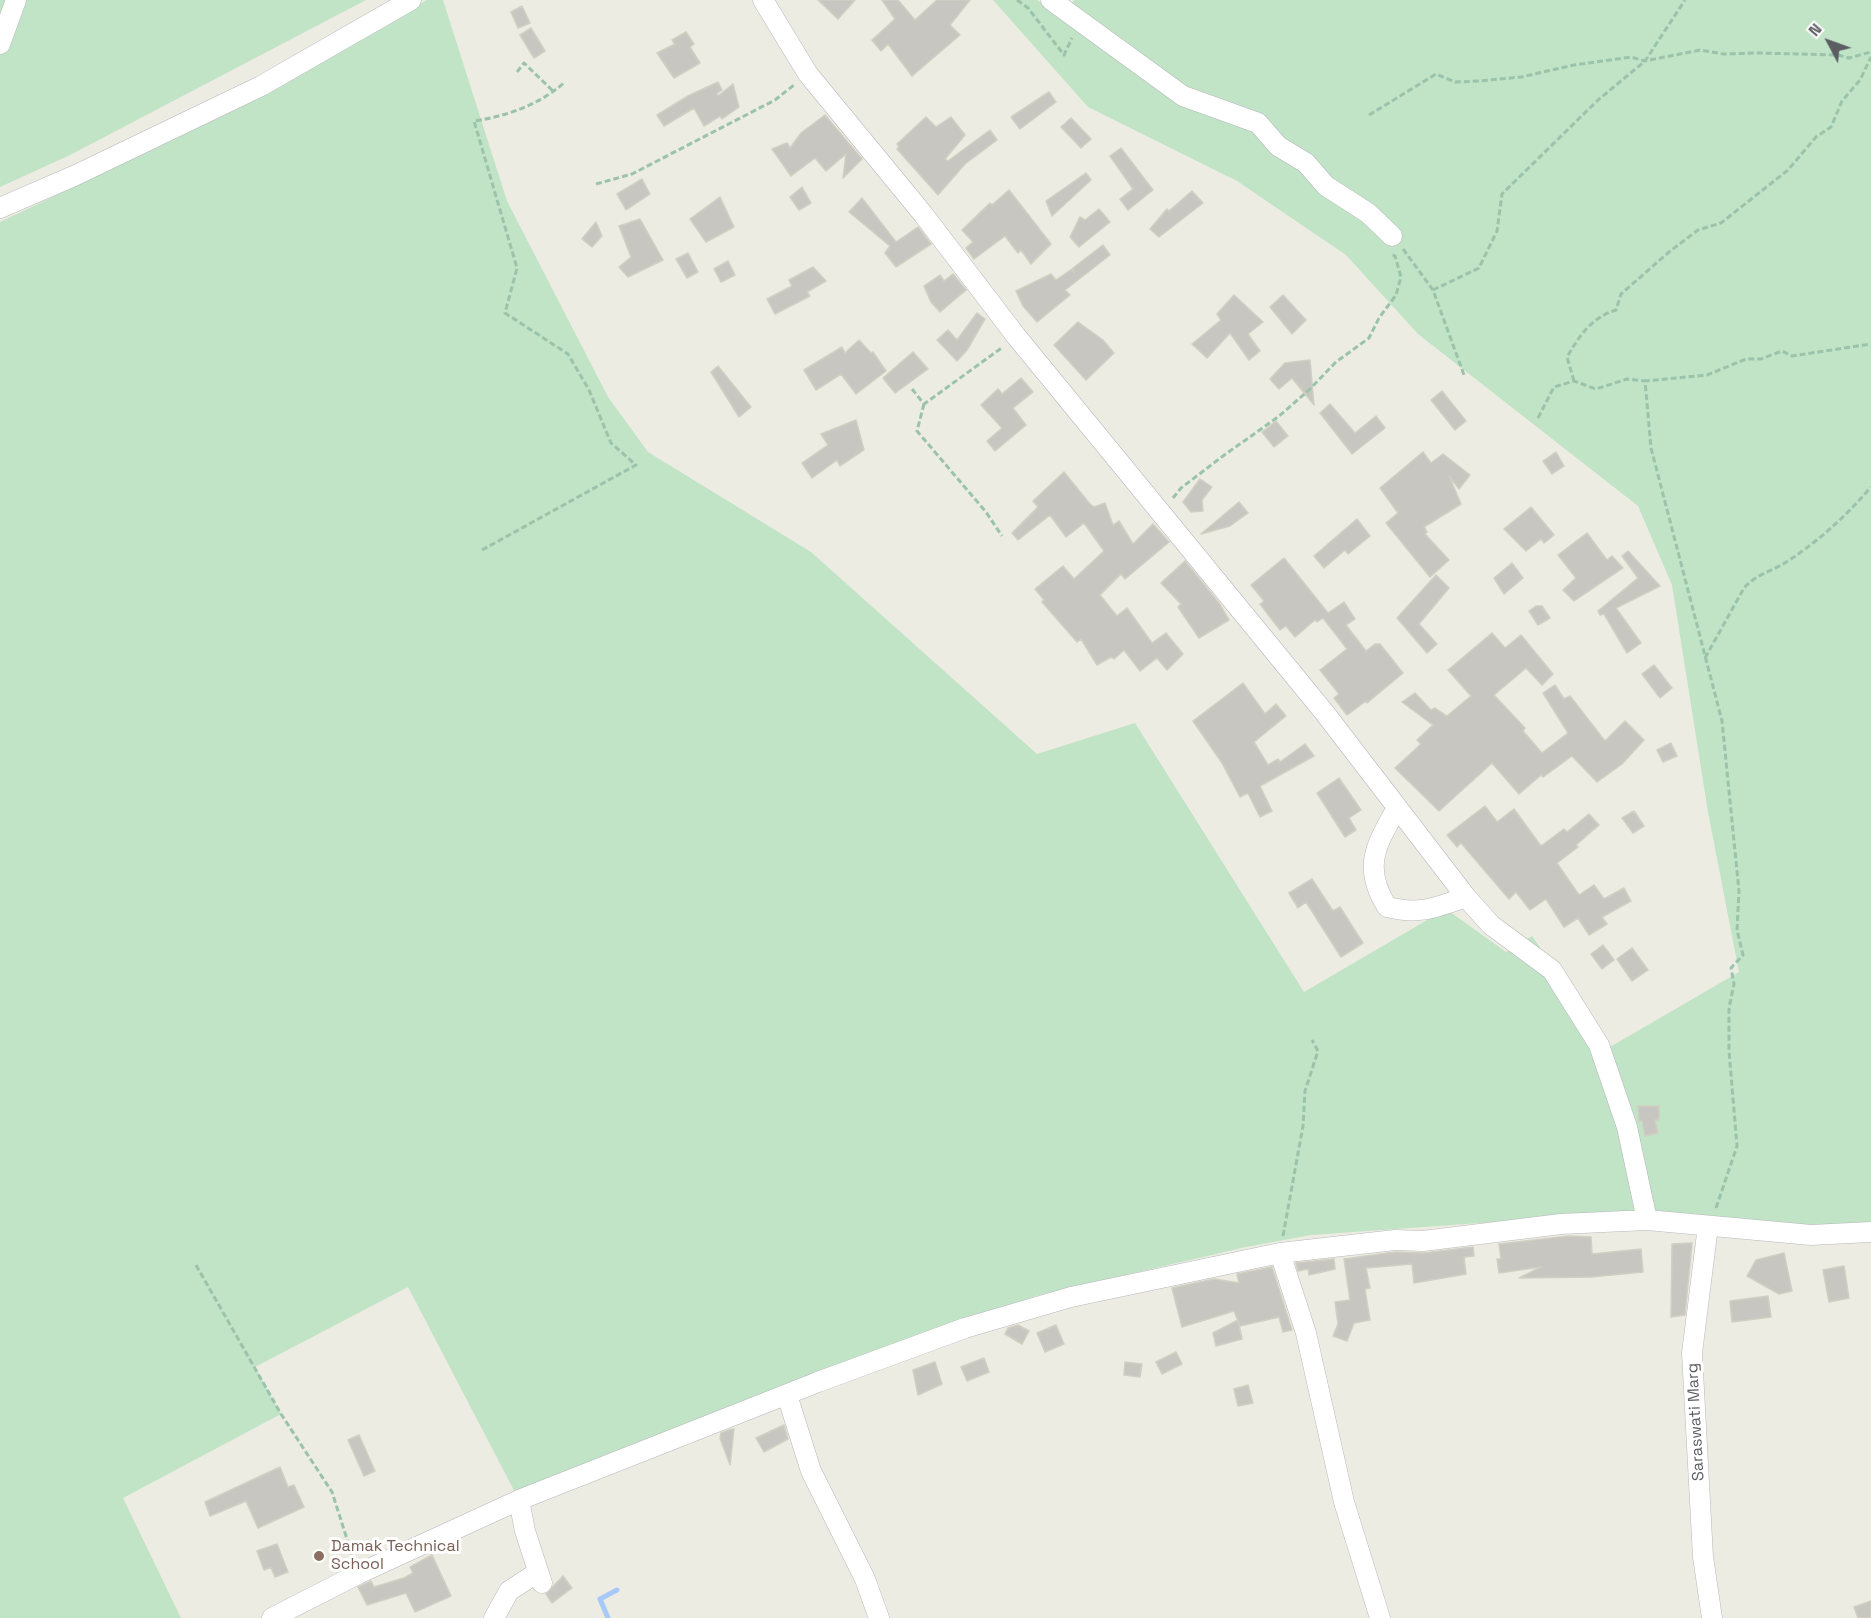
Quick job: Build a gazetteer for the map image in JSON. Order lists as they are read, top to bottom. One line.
{"streets":{"street":["Saraswati Marg"]},"places":["Damak Technical School"],"north":"top left"}
